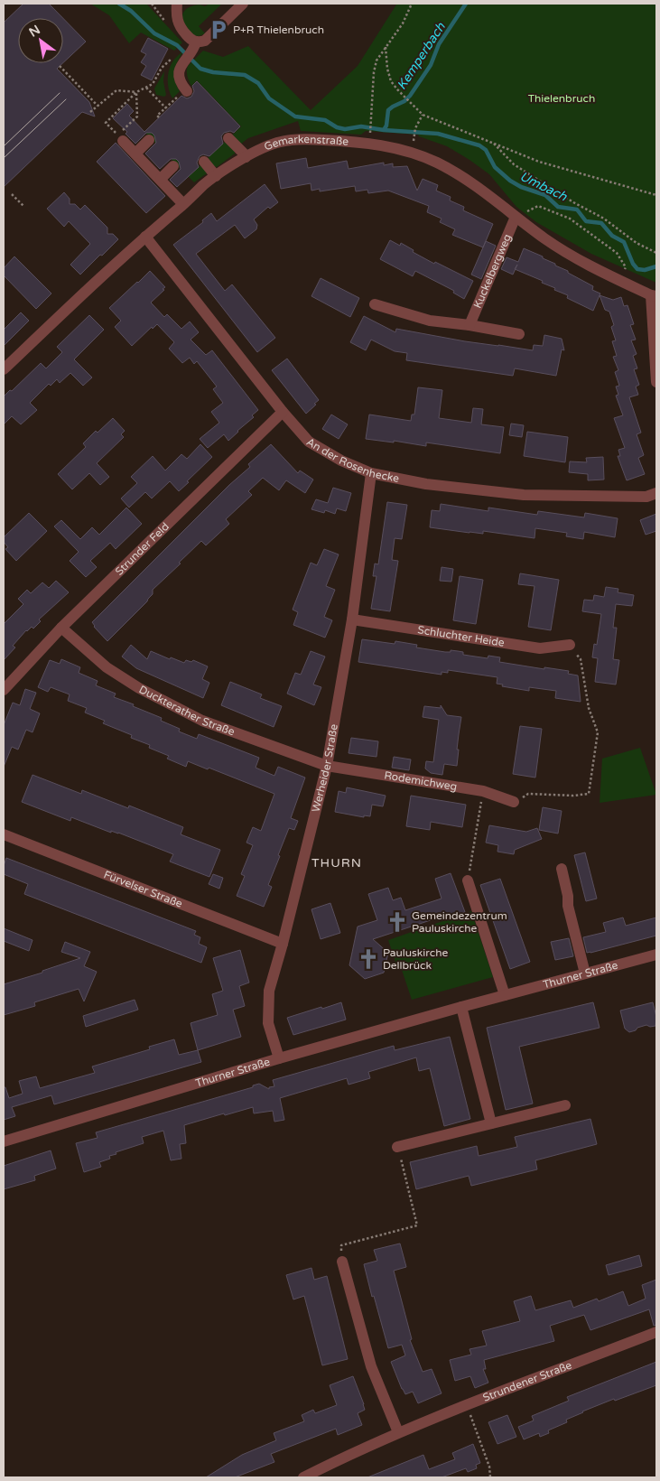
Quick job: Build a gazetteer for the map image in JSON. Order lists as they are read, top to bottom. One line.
{"streets":{"street":["Gemarkenstraße","Kuckelbergweg","An der Rosenhecke","Strunder Feld","Schluchter Heide","Duckterather Straße","Werheider Straße","Rodemichweg","Fürvelser Straße","Thurner Straße","Strundener Straße"]},"crossings":[["Gemarkenstraße","Kuckelbergweg"],["Gemarkenstraße","An der Rosenhecke"],["An der Rosenhecke","Strunder Feld"],["An der Rosenhecke","Werheider Straße"],["Strunder Feld","Duckterather Straße"],["Schluchter Heide","Werheider Straße"],["Duckterather Straße","Werheider Straße"],["Duckterather Straße","Rodemichweg"],["Werheider Straße","Rodemichweg"],["Werheider Straße","Fürvelser Straße"],["Werheider Straße","Thurner Straße"]],"districts":["THURN"],"water":["Kemperbach","Umbach"],"parks":["Thielenbruch"],"places":{"parking":["P+R Thielenbruch"],"church":["Gemeindezentrum Pauluskirche","Pauluskirche Dellbrück"]},"north":"top left"}
